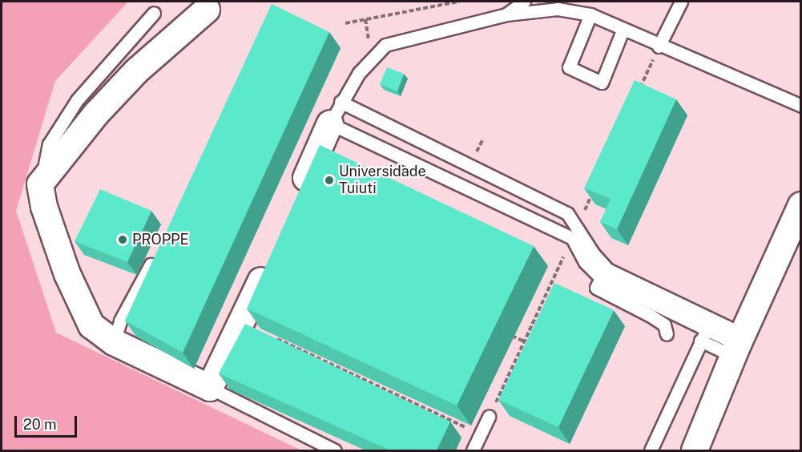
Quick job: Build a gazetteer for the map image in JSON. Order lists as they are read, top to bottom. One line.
{"places":["Universidade Tuiuti","PROPPE"],"scale_bar":"20 m"}
